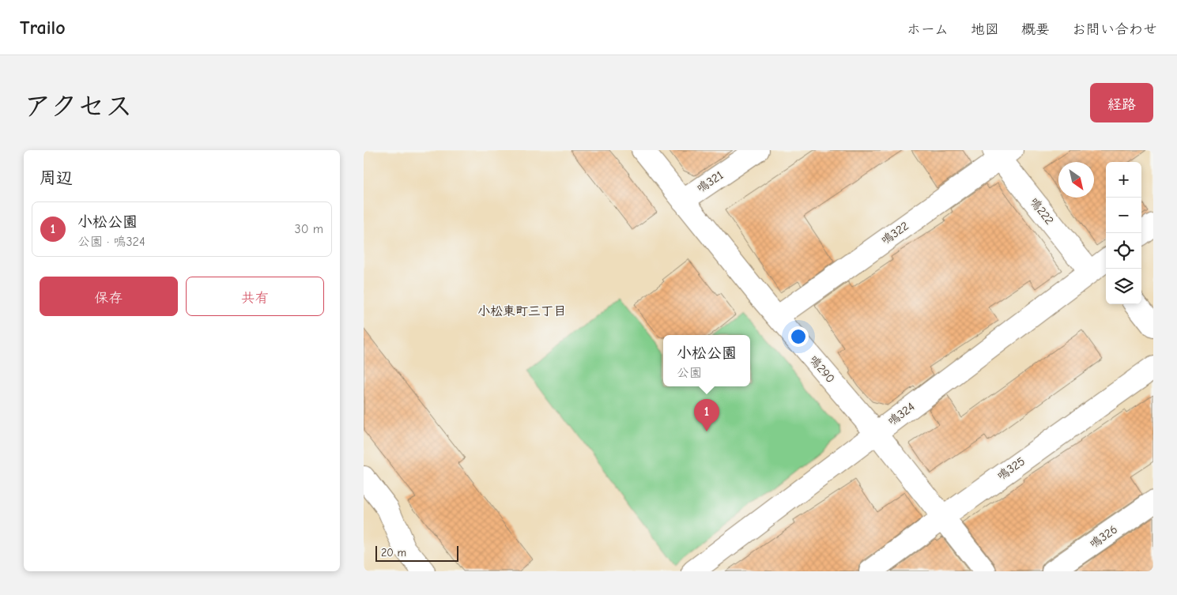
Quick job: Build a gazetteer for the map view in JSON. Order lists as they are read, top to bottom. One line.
{"streets":{"street":["鳴321","鳴222","鳴322","鳴290","鳴324","鳴325","鳴326"]},"crossings":[["鳴321","鳴290"],["鳴222","鳴322"],["鳴222","鳴324"],["鳴322","鳴290"],["鳴290","鳴324"],["鳴290","鳴325"]],"districts":["小松東町三丁目"],"scale_bar":"20 m","north":"bottom right","page":{"header":"Trailo","nav":["ホーム","地図","概要","お問い合わせ"],"title":"アクセス","buttons":["経路",["保存","共有"]],"heading":"周辺","map_buttons":["+","−"],"list":[{"mark":"1","name":"小松公園","note":"公園 · 鳴324","value":"30 m"}],"popup":["小松公園","公園"],"pins":"1","scale":"20 m"}}
